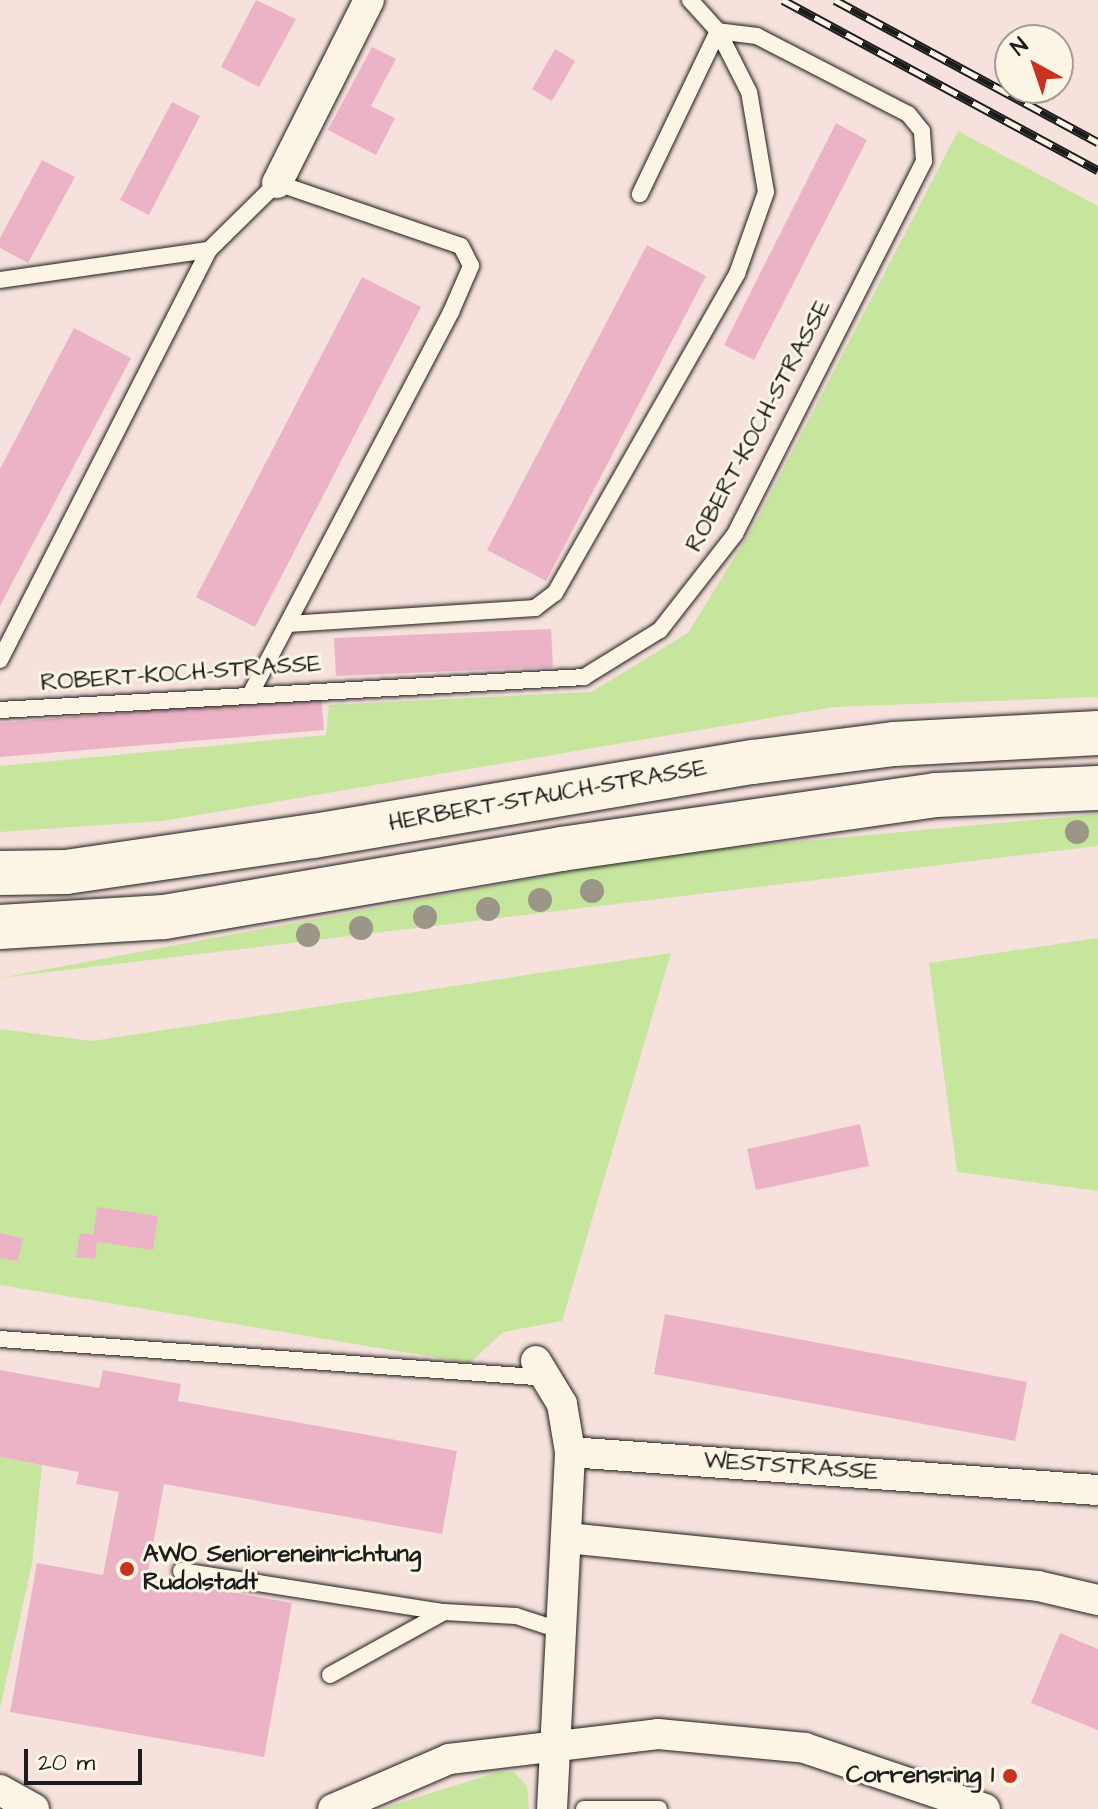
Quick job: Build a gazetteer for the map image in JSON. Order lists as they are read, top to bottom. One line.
{"streets":{"main road":["HERBERT-STAUCH-STRASSE"],"street":["WESTSTRASSE"],"lane":["ROBERT-KOCH-STRASSE"]},"places":["AWO Senioreneinrichtung Rudolstadt","Corrensring 1"],"scale_bar":"20 m","north":"top left"}
